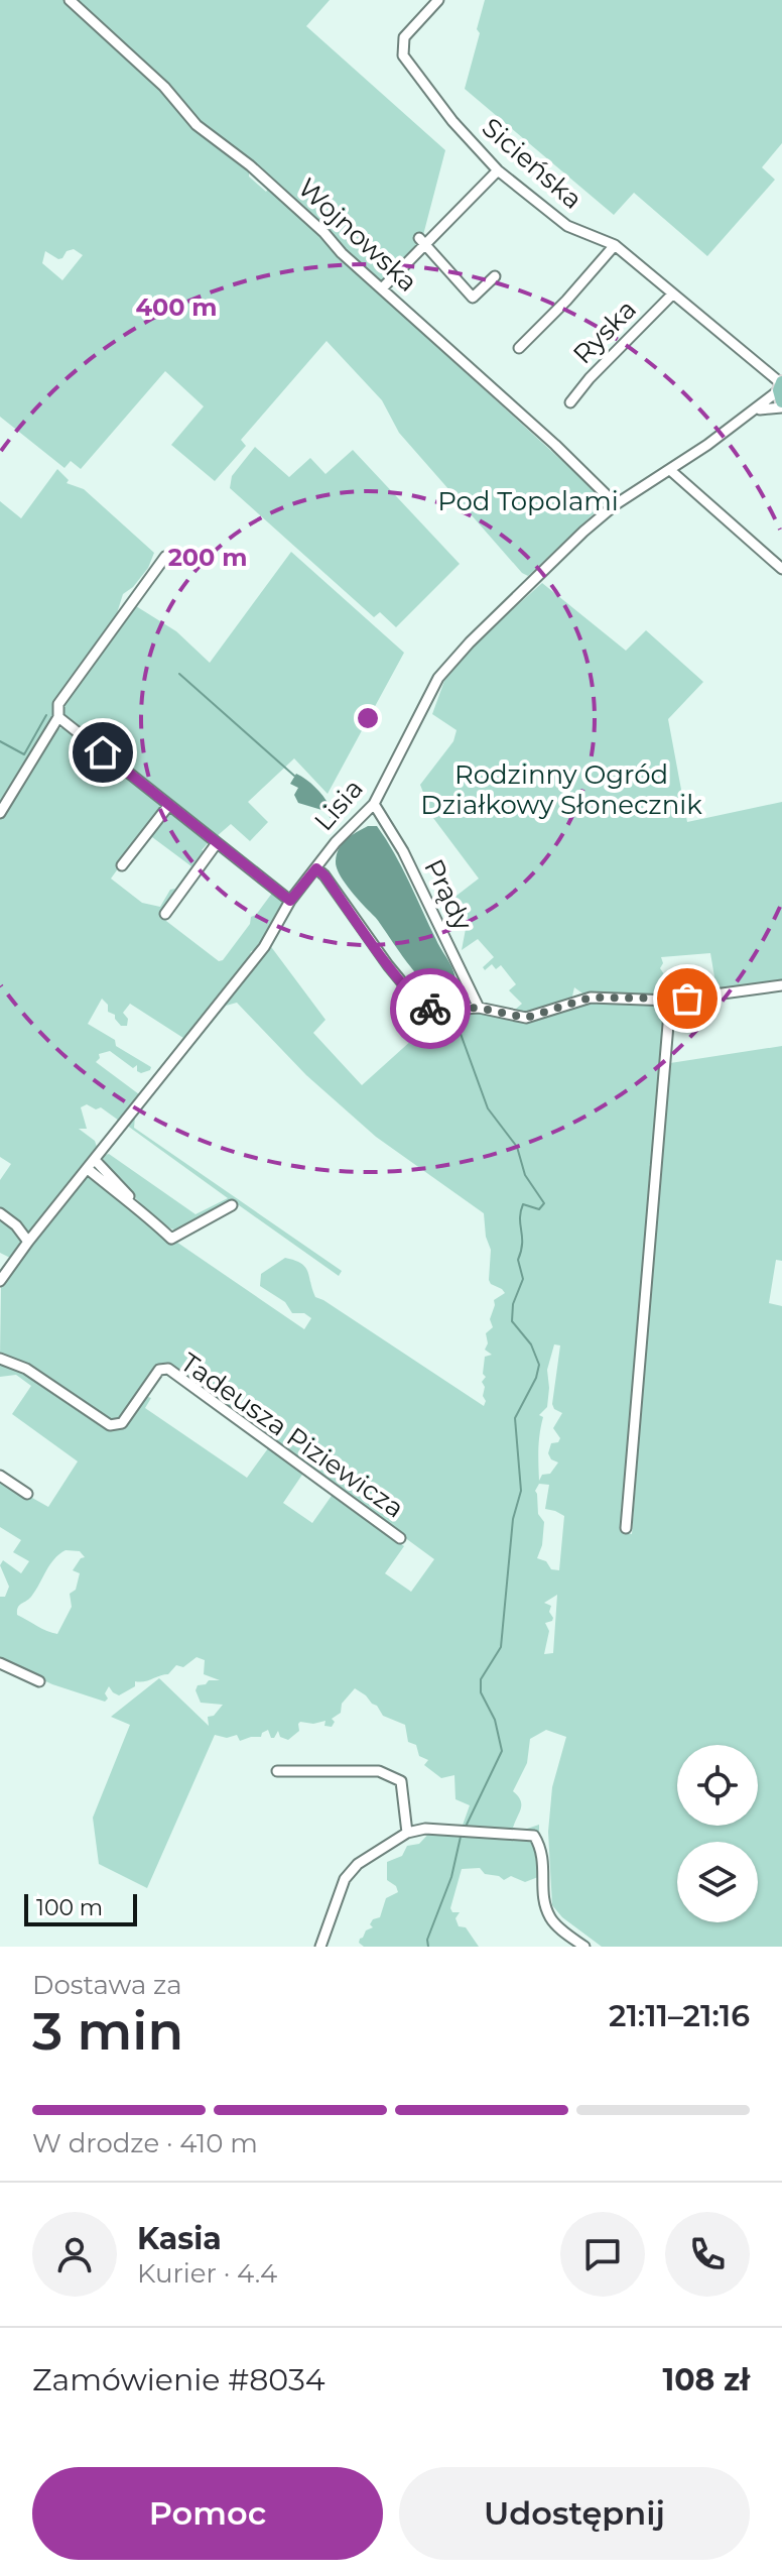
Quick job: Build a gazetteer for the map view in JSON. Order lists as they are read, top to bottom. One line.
{"streets":{"street":["Sicieńska","Wojnowska","Ryska","Lisia","Prądy","Tadeusza Piziewicza"]},"crossings":[["Sicieńska","Ryska"],["Sicieńska","Lisia"],["Wojnowska","Lisia"],["Lisia","Prądy"]],"parks":["Pod Topolami","Rodzinny Ogród Działkowy Słonecznik"],"scale_bar":"100 m","page":{"scale":"100 m","heading":["3 min","Dostawa za","21:11–21:16"],"panel":["Kasia","Kurier · 4.4","Zamówienie #8034","108 zł"],"bar":"W drodze · 410 m","buttons":["Pomoc","Udostępnij"]},"rings":["400 m","200 m"]}
